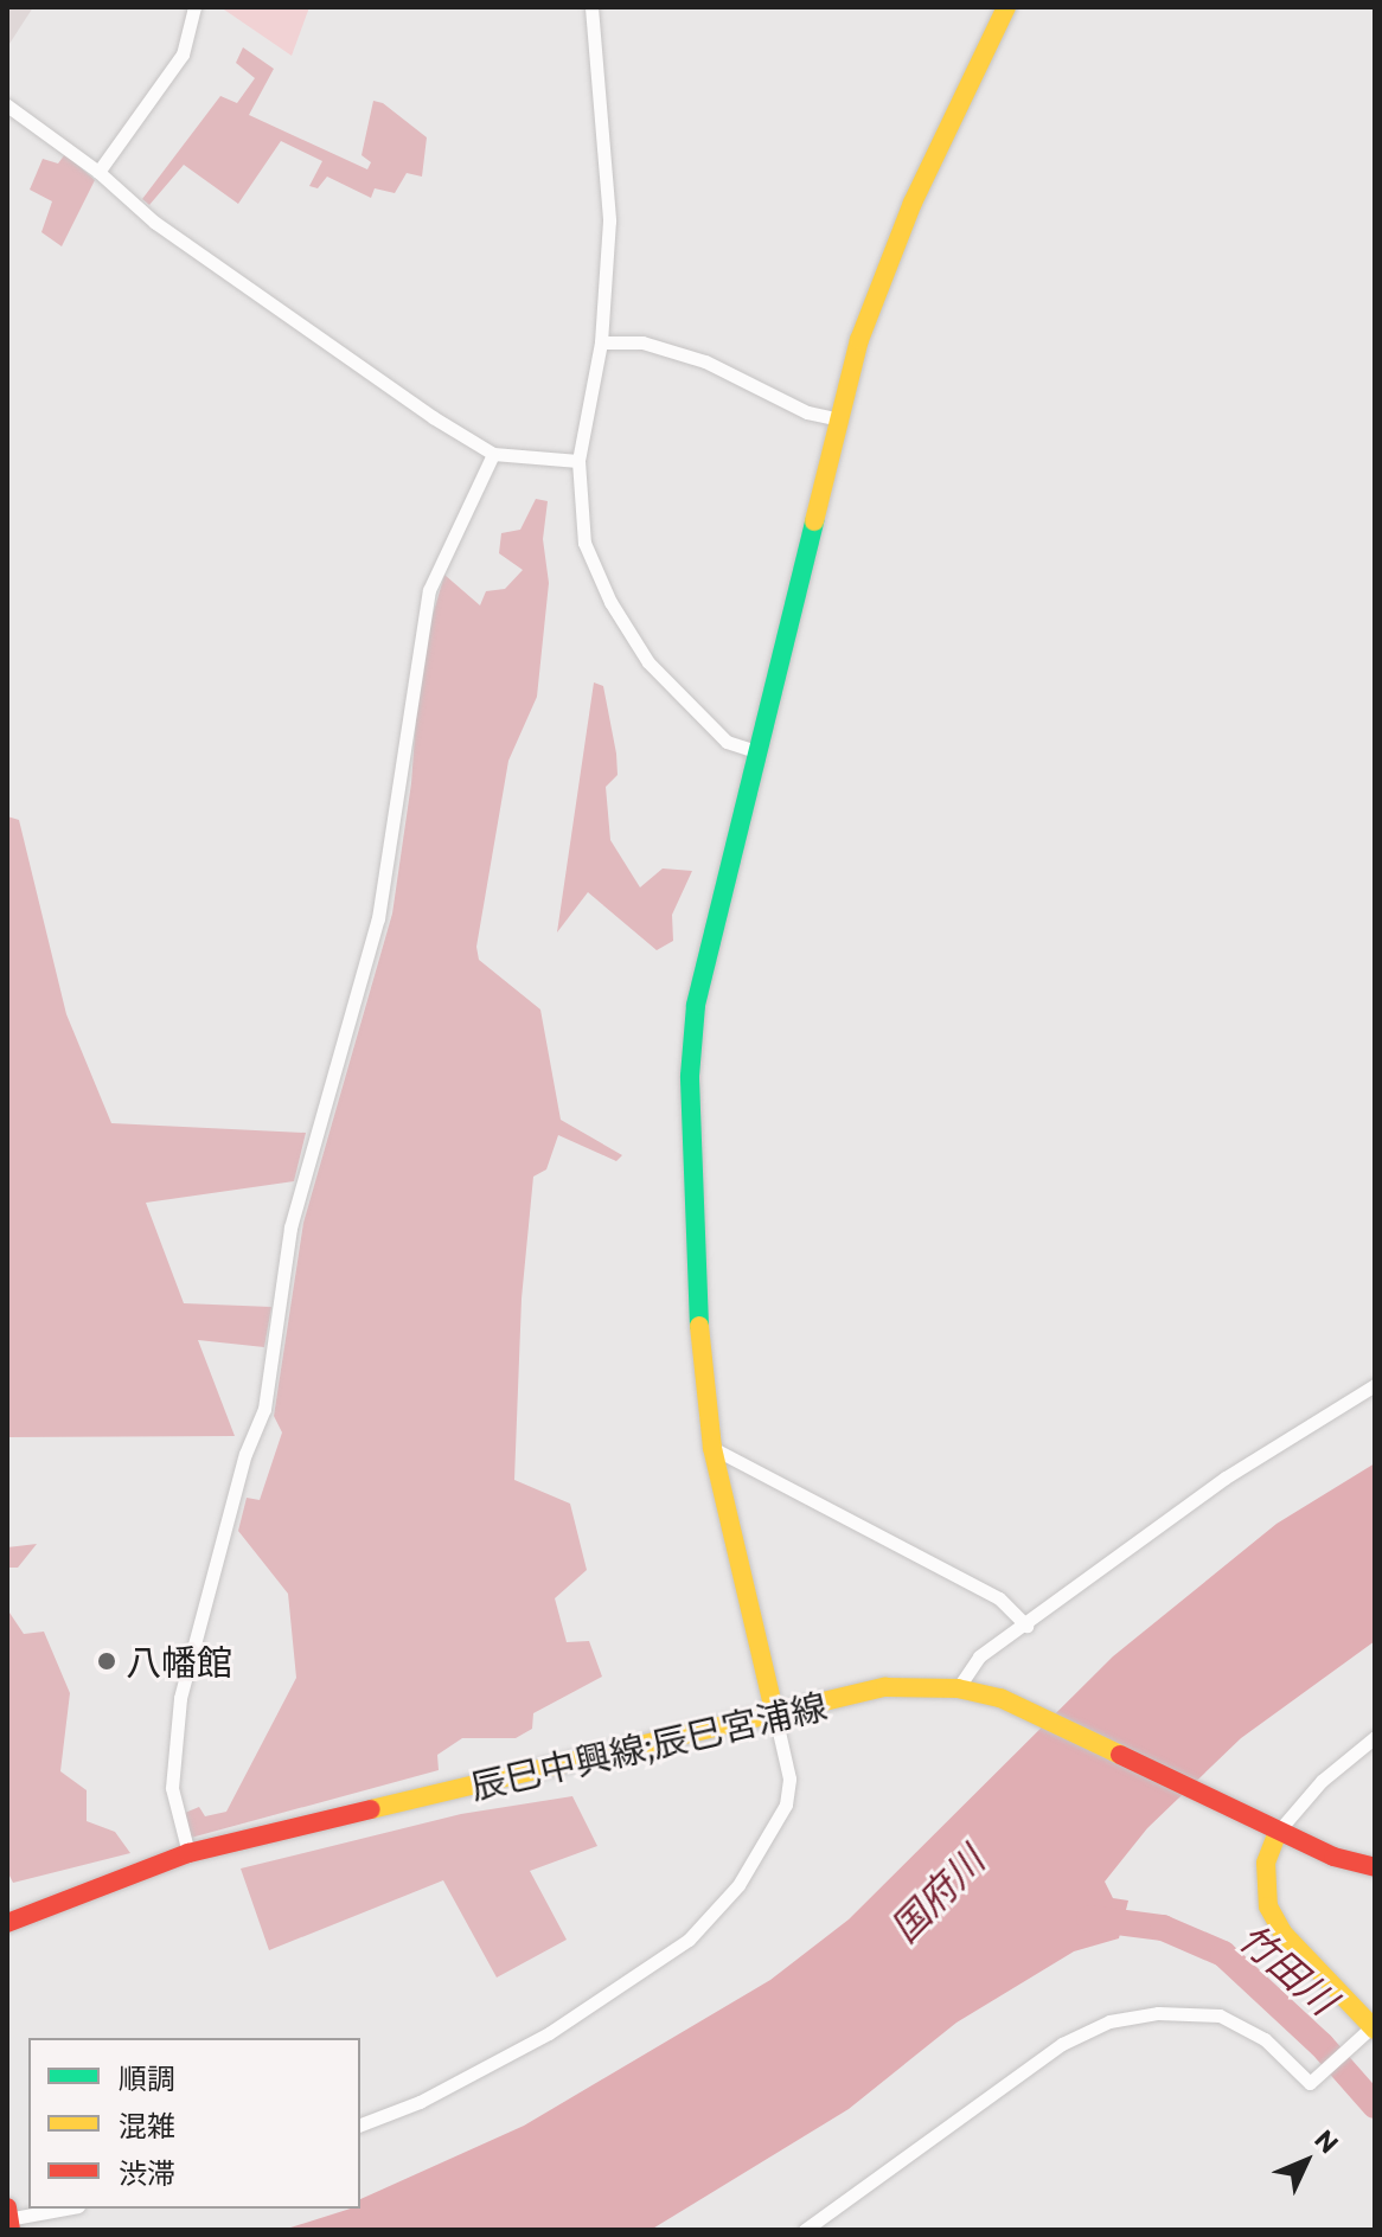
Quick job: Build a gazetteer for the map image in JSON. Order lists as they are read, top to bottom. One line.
{"streets":{"street":["辰巳中興線;辰巳宮浦線"]},"water":["国府川","竹田川"],"places":["八幡館"],"legend":["順調","混雑","渋滞"],"north":"top right"}
